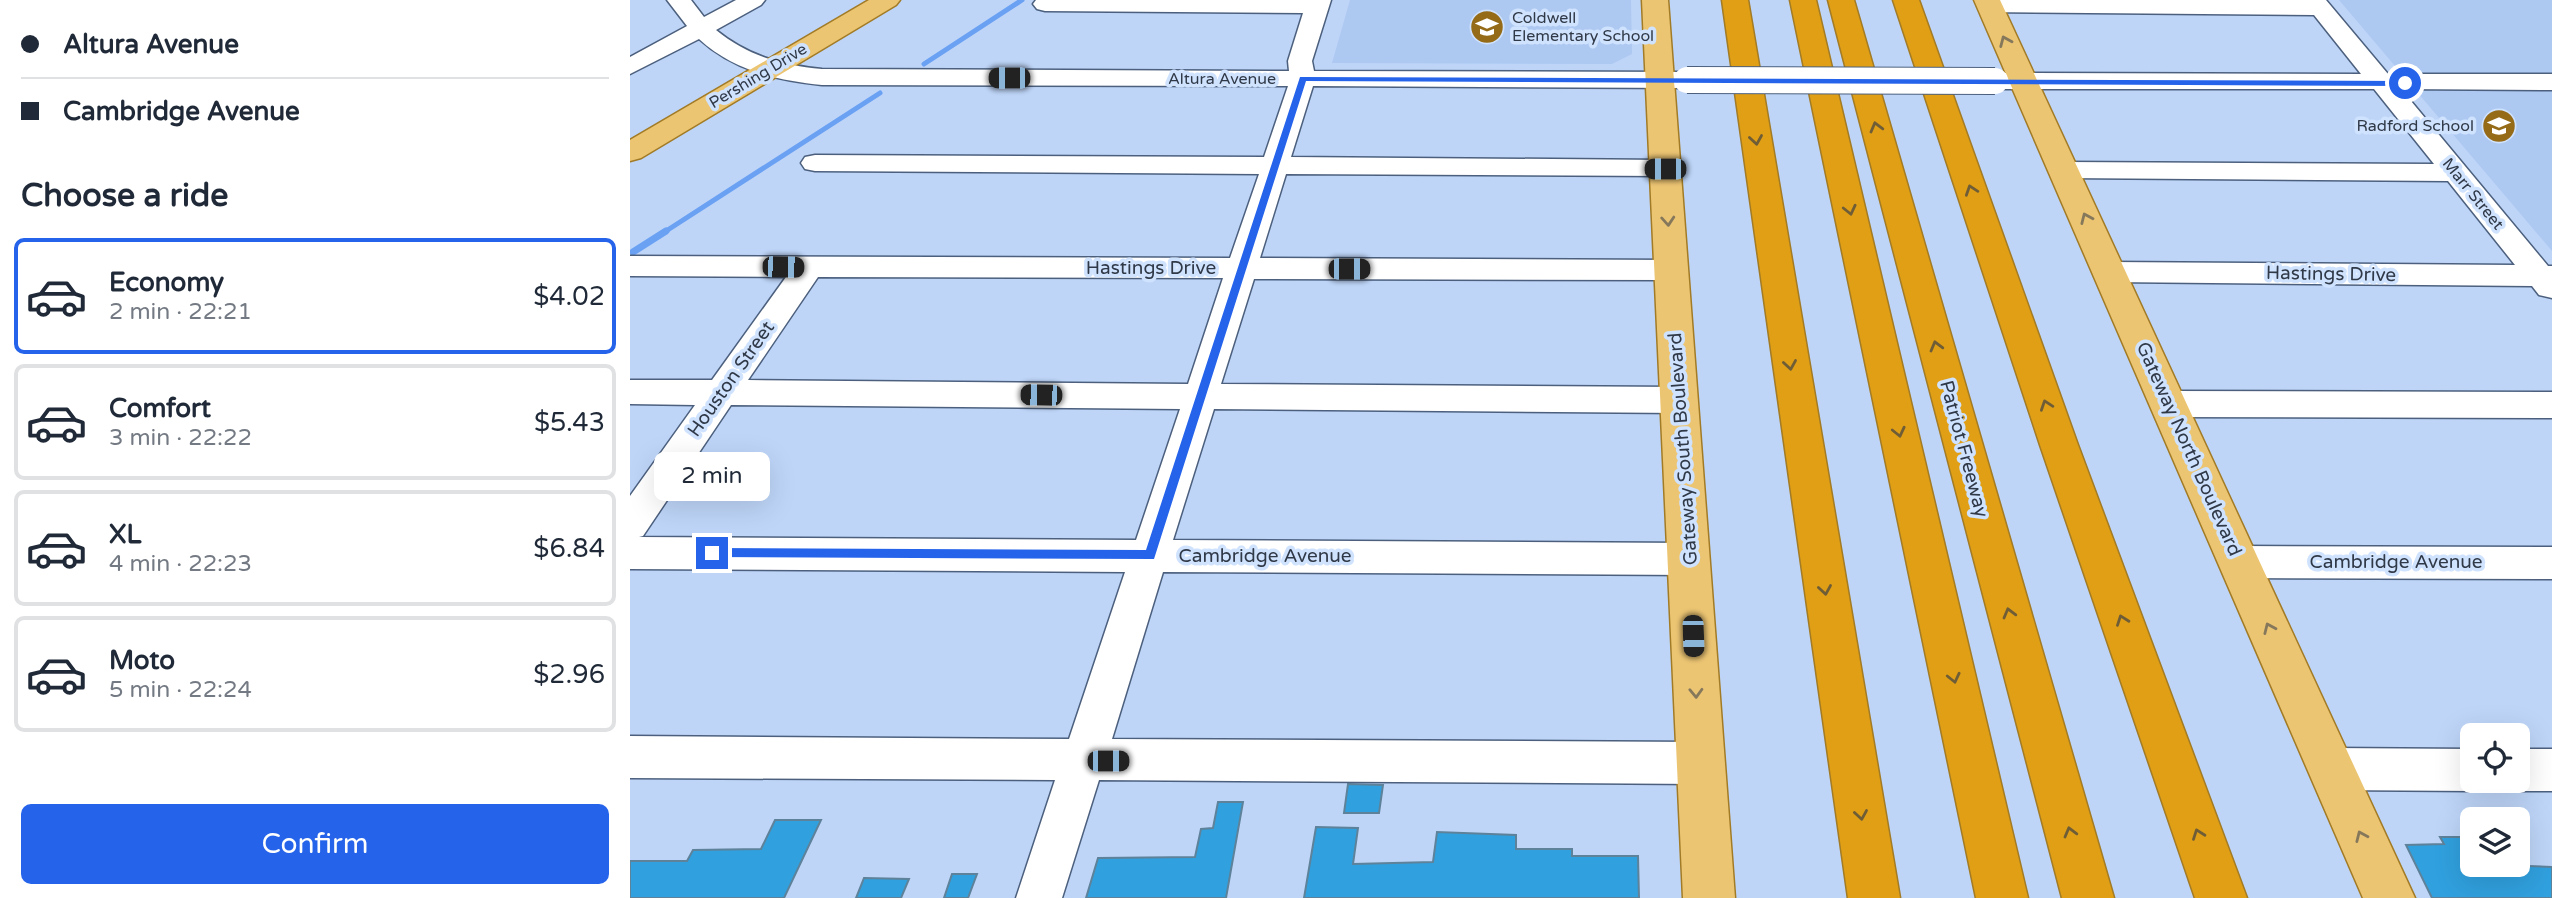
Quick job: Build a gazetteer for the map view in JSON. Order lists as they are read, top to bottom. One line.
{"streets":{"highway":["Patriot Freeway"],"main road":["Pershing Drive","Gateway South Boulevard","Gateway North Boulevard"],"street":["Altura Avenue","Marr Street","Hastings Drive","Houston Street","Cambridge Avenue"]},"crossings":[["Pershing Drive","Altura Avenue"],["Altura Avenue","Marr Street"],["Altura Avenue","Gateway South Boulevard"],["Altura Avenue","Gateway North Boulevard"],["Marr Street","Hastings Drive"],["Hastings Drive","Houston Street"],["Hastings Drive","Gateway South Boulevard"],["Hastings Drive","Gateway North Boulevard"],["Gateway South Boulevard","Cambridge Avenue"],["Gateway North Boulevard","Cambridge Avenue"]],"one_way":["Gateway North Boulevard"],"places":{"school or university":["Coldwell Elementary School","Radford School"]},"page":{"banner":["Altura Avenue","Cambridge Avenue"],"heading":"Choose a ride","list":[{"name":"Economy","note":"2 min · 22:21","value":"$4.02"},{"name":"Comfort","note":"3 min · 22:22","value":"$5.43"},{"name":"XL","note":"4 min · 22:23","value":"$6.84"},{"name":"Moto","note":"5 min · 22:24","value":"$2.96"}],"bubble":"2 min","buttons":"Confirm"}}
